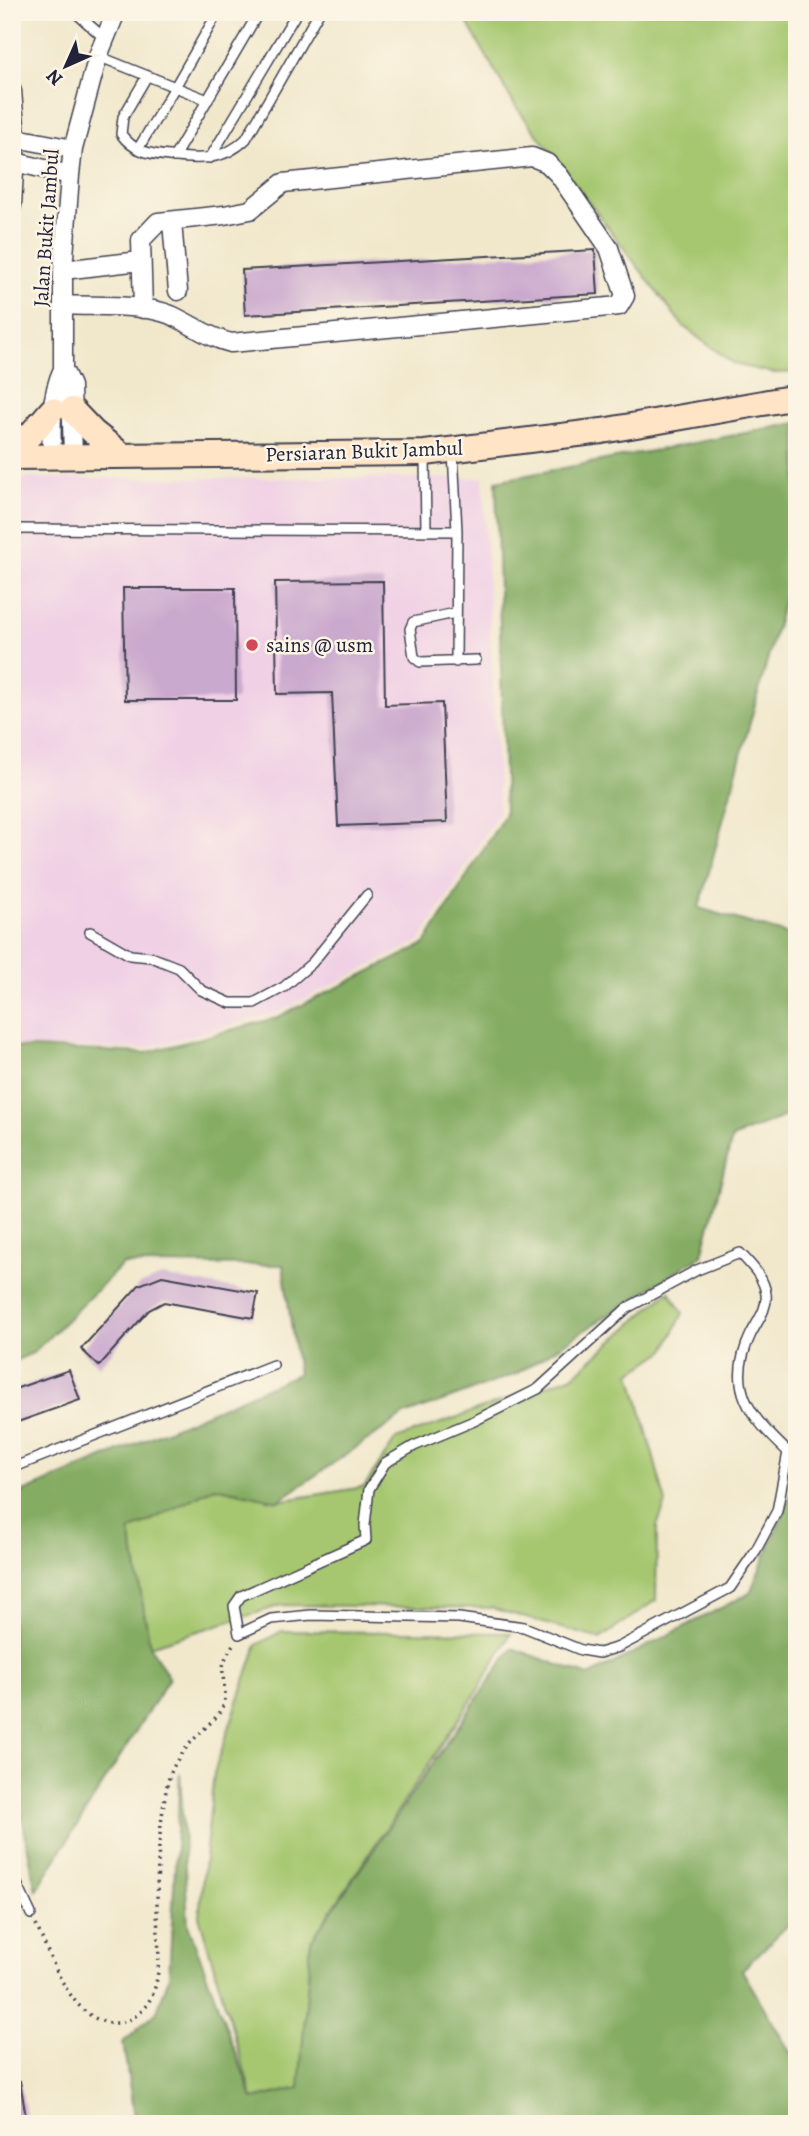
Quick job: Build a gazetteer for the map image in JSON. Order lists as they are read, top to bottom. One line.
{"streets":{"street":["Jalan Bukit Jambul","Persiaran Bukit Jambul"]},"crossings":[["Jalan Bukit Jambul","Persiaran Bukit Jambul"]],"places":["sains @ usm"],"north":"bottom left"}
